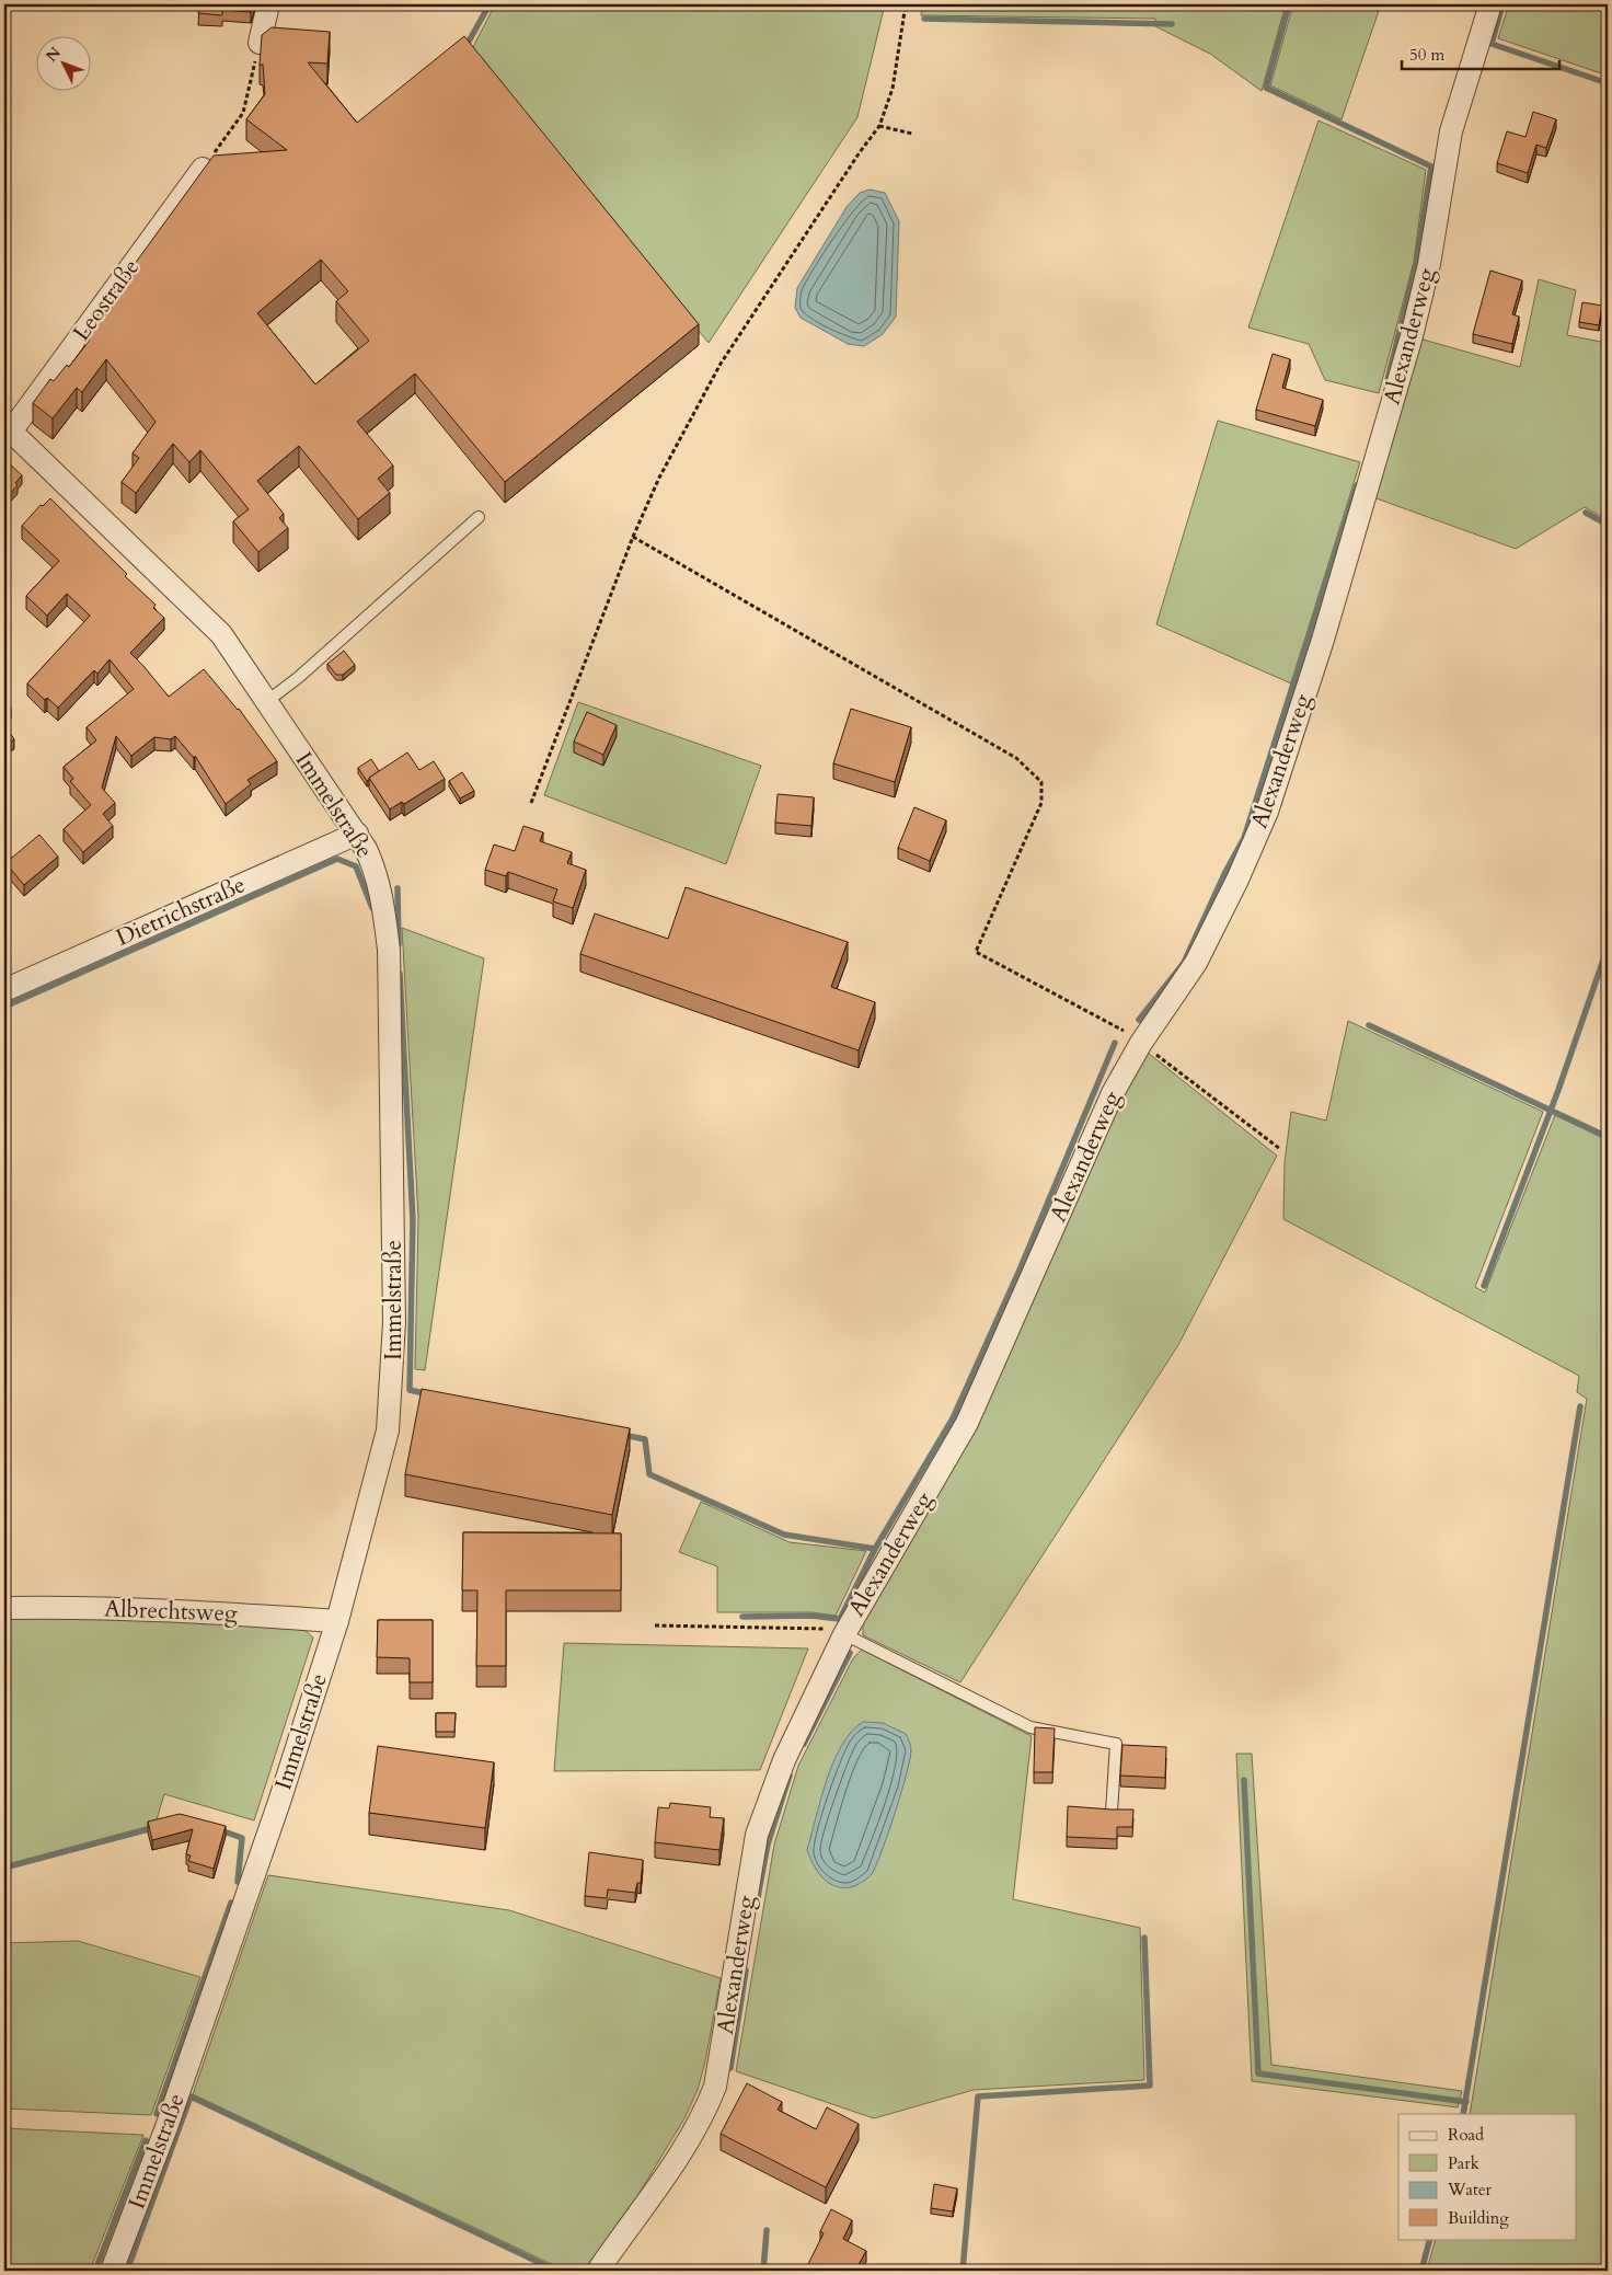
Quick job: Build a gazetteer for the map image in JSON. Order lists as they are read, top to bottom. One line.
{"streets":{"street":["Leostraße","Alexanderweg","Immelstraße","Dietrichstraße","Albrechtsweg"]},"crossings":[["Leostraße","Immelstraße"],["Immelstraße","Dietrichstraße"],["Immelstraße","Albrechtsweg"]],"legend":["Road","Park","Water","Building"],"scale_bar":"50 m","north":"top left"}
